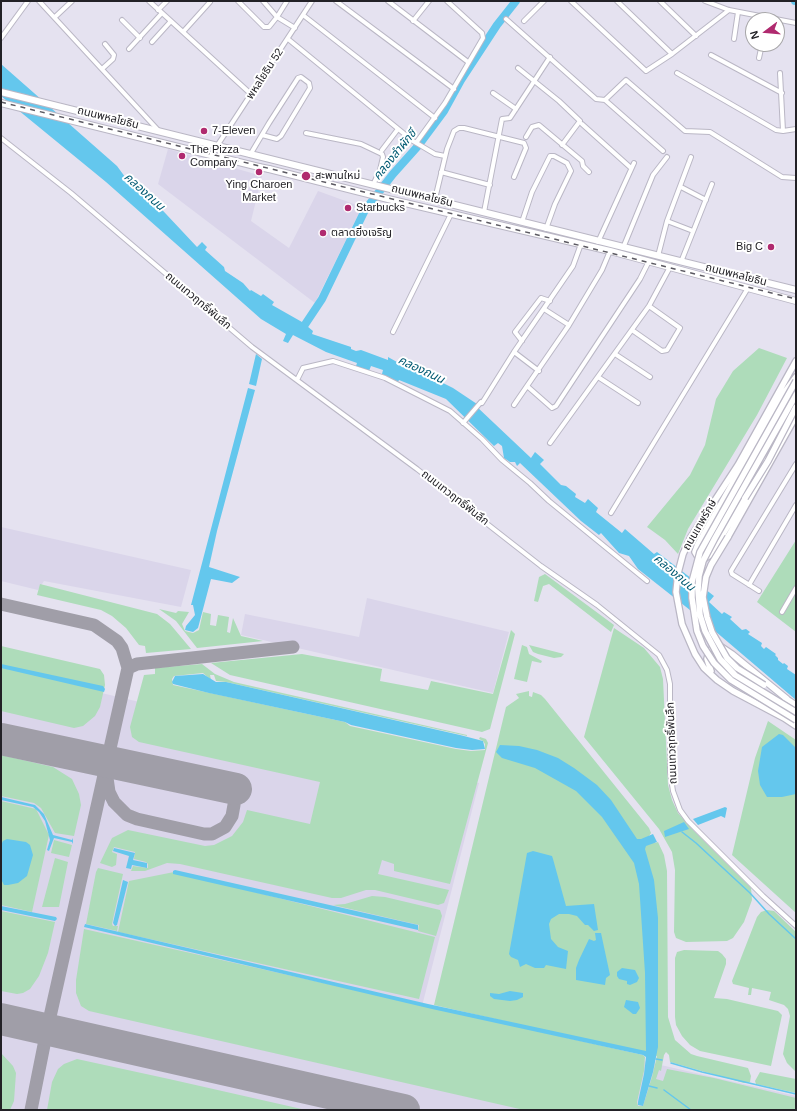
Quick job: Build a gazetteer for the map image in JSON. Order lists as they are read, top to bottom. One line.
{"streets":{"main road":["ถนนพหลโยธิน","ถนนเทพรักษ์"],"street":["พหลโยธิน 52","ถนนเทวฤทธิ์พันลึก"]},"crossings":[["พหลโยธิน 52","ถนนพหลโยธิน"]],"water":["คลองลำผักชี","คลองถนน"],"places":["7-Eleven","The Pizza Company","Ying Charoen Market","สะพานใหม่","Starbucks","ตลาดยิ่งเจริญ","Big C"],"north":"left"}
